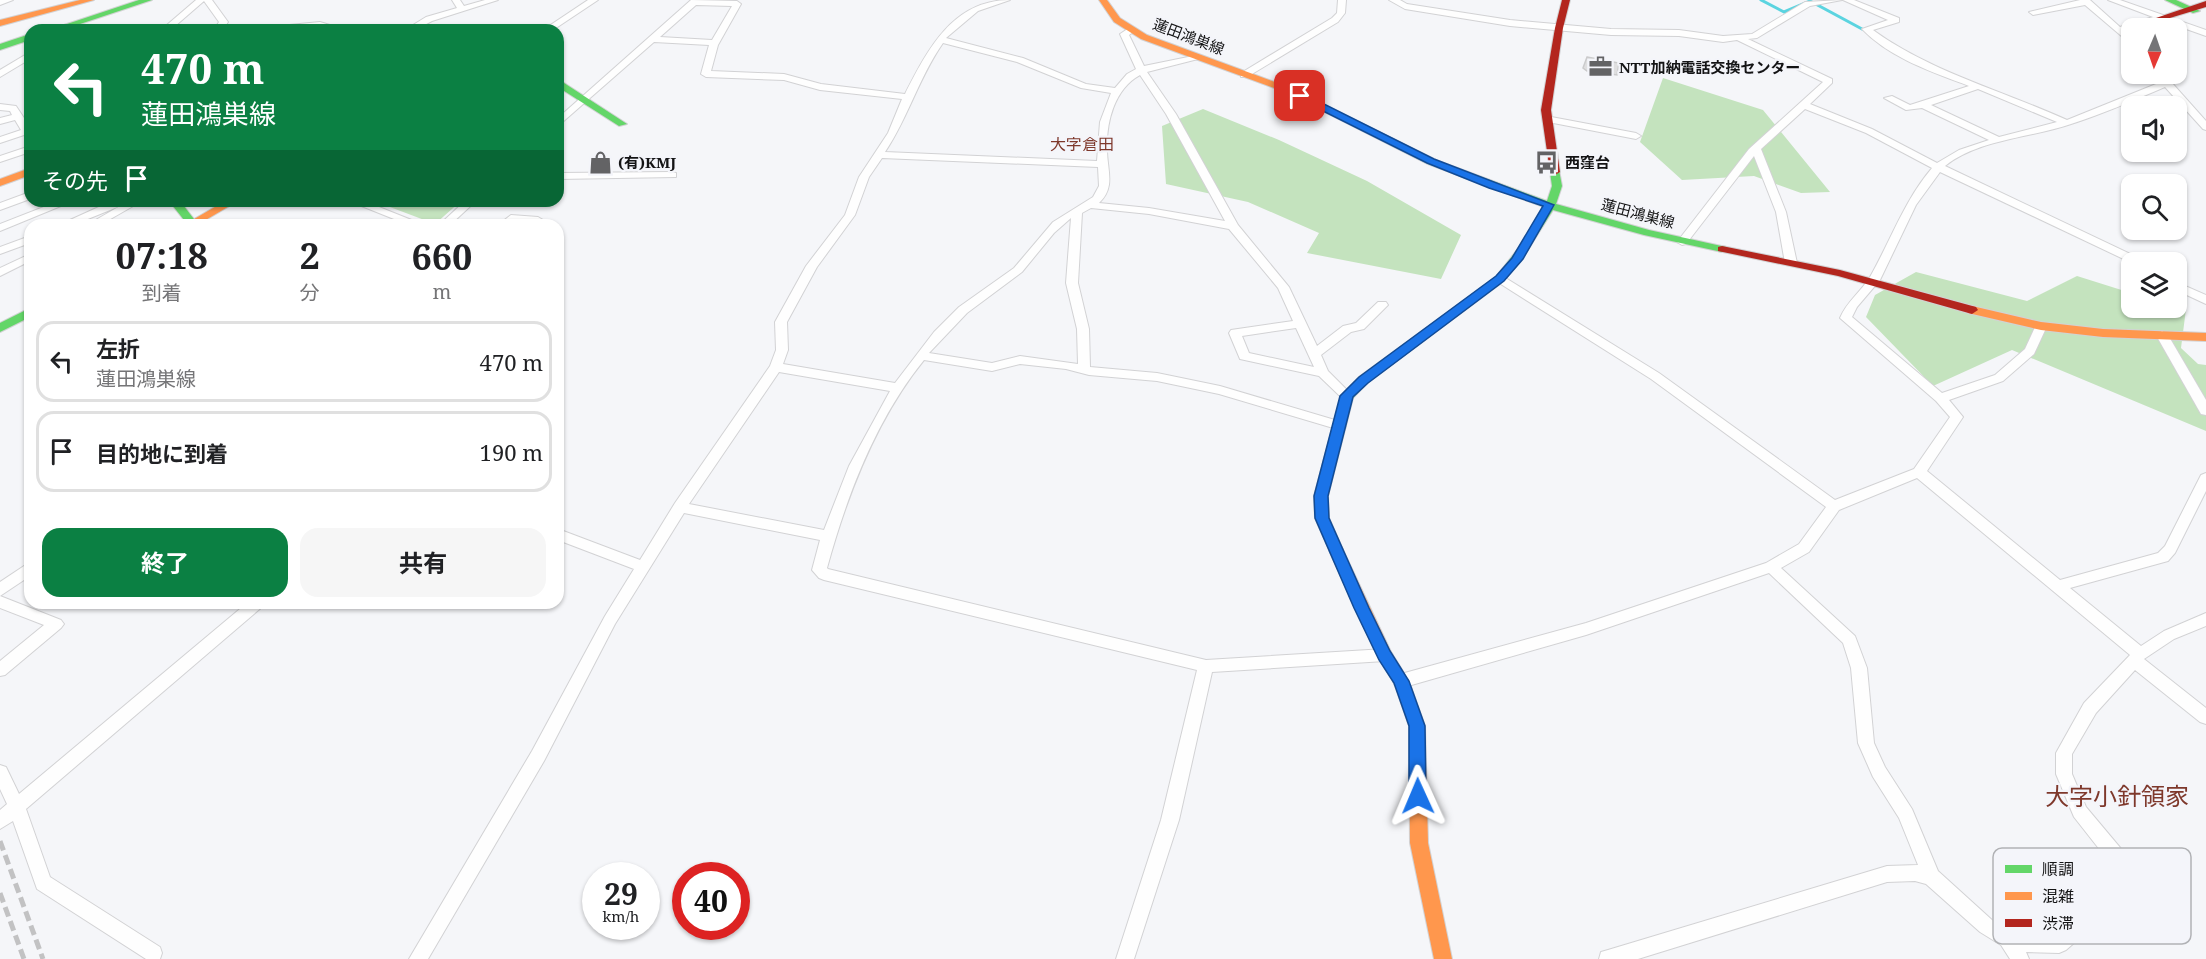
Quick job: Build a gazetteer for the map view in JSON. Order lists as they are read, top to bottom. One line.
{"streets":{"street":["蓮田鴻巣線"]},"districts":["大字倉田","大字小針領家"],"places":{"office":["NTT加納電話交換センター"],"shop":["(有)KMJ"],"bus stop":["西窪台"]},"legend":["順調","混雑","渋滞"],"north":"bottom","page":{"turn":["470 m","蓮田鴻巣線"],"then":"その先","eta":["07:18","到着","2","分","660","m"],"list":[{"name":"左折","note":"蓮田鴻巣線","value":"470 m"},{"name":"目的地に到着","value":"190 m"}],"buttons":["終了","共有"],"speed":"29 km/h","limit":"40"}}
